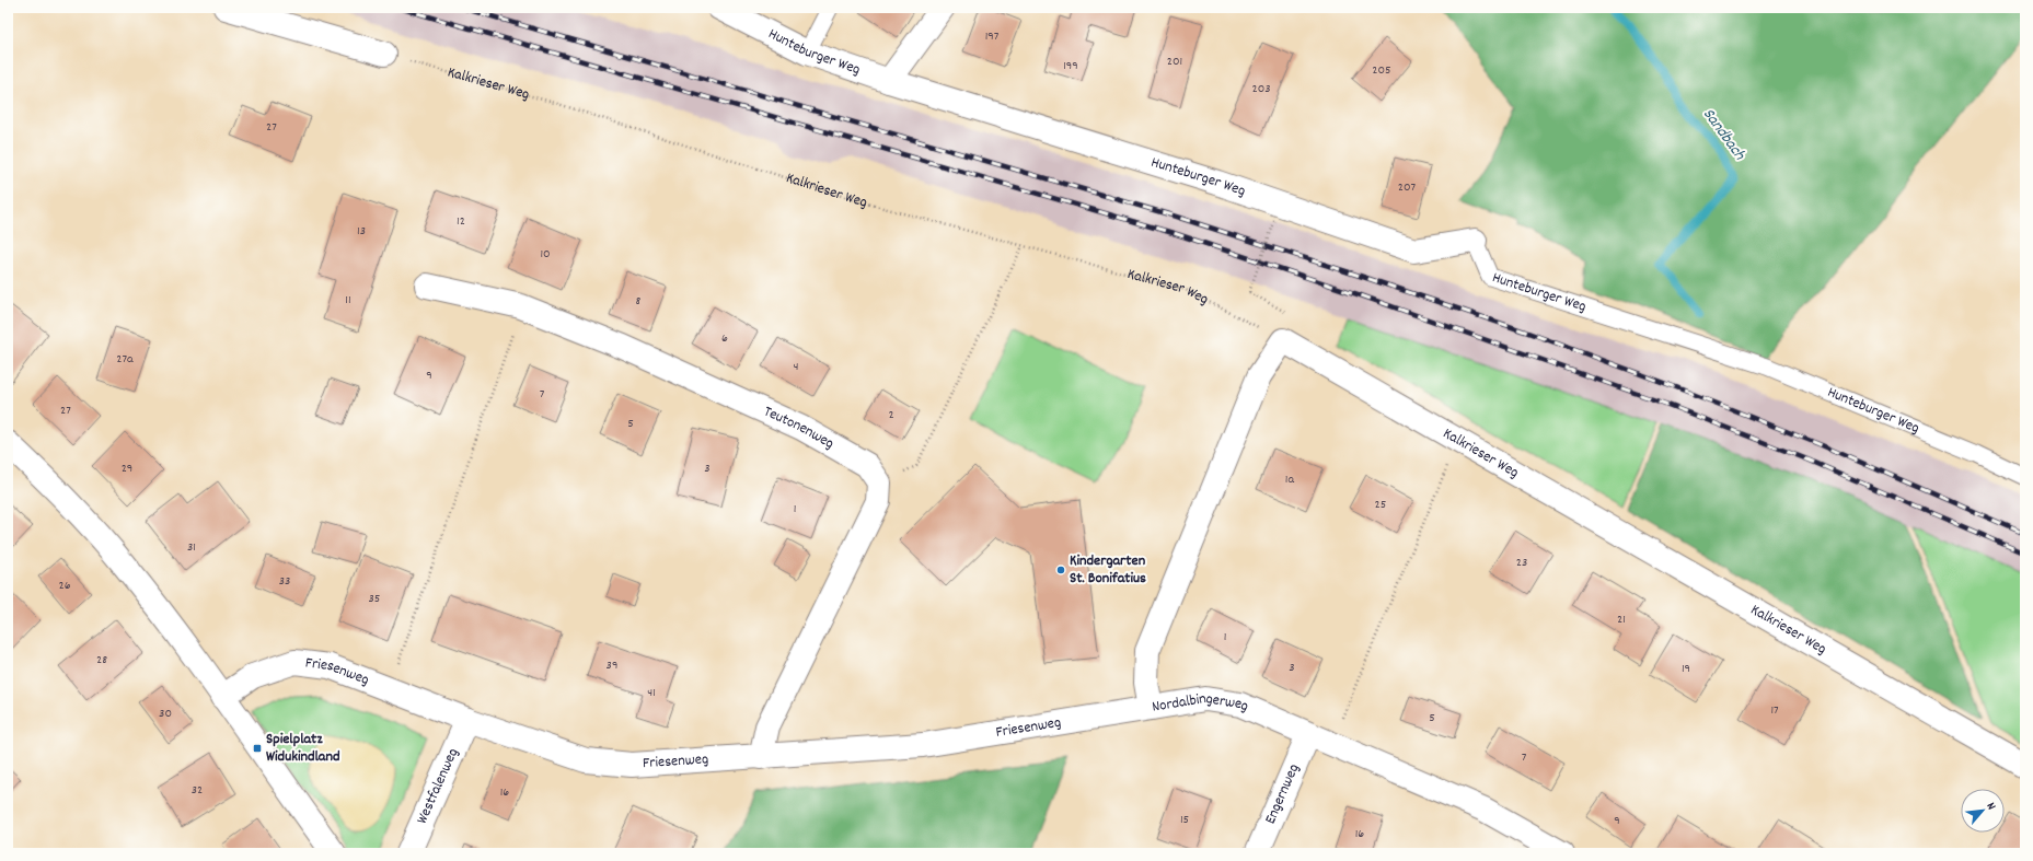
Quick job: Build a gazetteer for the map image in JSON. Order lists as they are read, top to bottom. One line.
{"streets":{"street":["Hunteburger Weg","Kalkrieser Weg","Teutonenweg","Friesenweg","Nordalbingerweg","Westfalenweg","Engernweg"]},"crossings":[["Kalkrieser Weg","Nordalbingerweg"],["Friesenweg","Nordalbingerweg"],["Friesenweg","Westfalenweg"],["Nordalbingerweg","Engernweg"]],"water":["Sandbach"],"places":{"other":["Kindergarten St. Bonifatius"],"transit":["Spielplatz Widukindland"]},"house_numbers":["197","201","199","205","203","27","207","12","13","10","11","8","6","27a","4","9","7","27","2","5","29","3","1a","25","1","31","23","33","26","35","21","1","28","39","3","19","41","17","30","5","7","32","16","15","9","16"],"north":"top right"}
